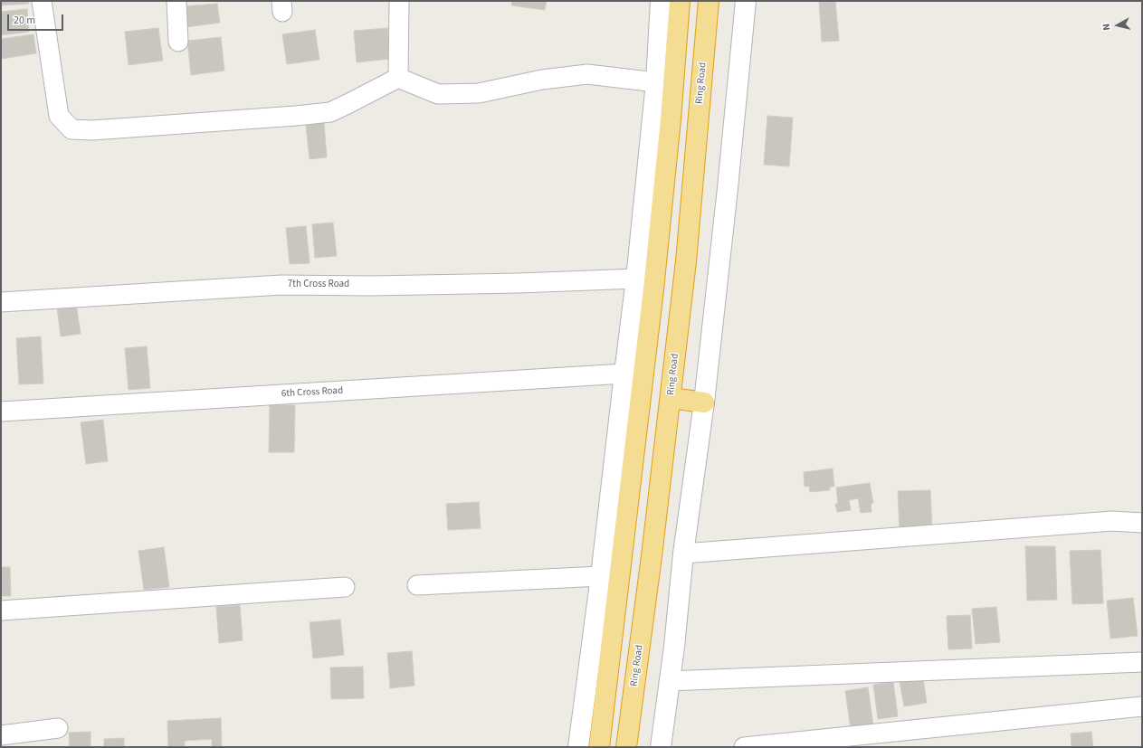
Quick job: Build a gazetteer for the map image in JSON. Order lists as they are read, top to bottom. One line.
{"streets":{"highway":["Ring Road"],"street":["7th Cross Road","6th Cross Road"]},"scale_bar":"20 m","north":"left"}
